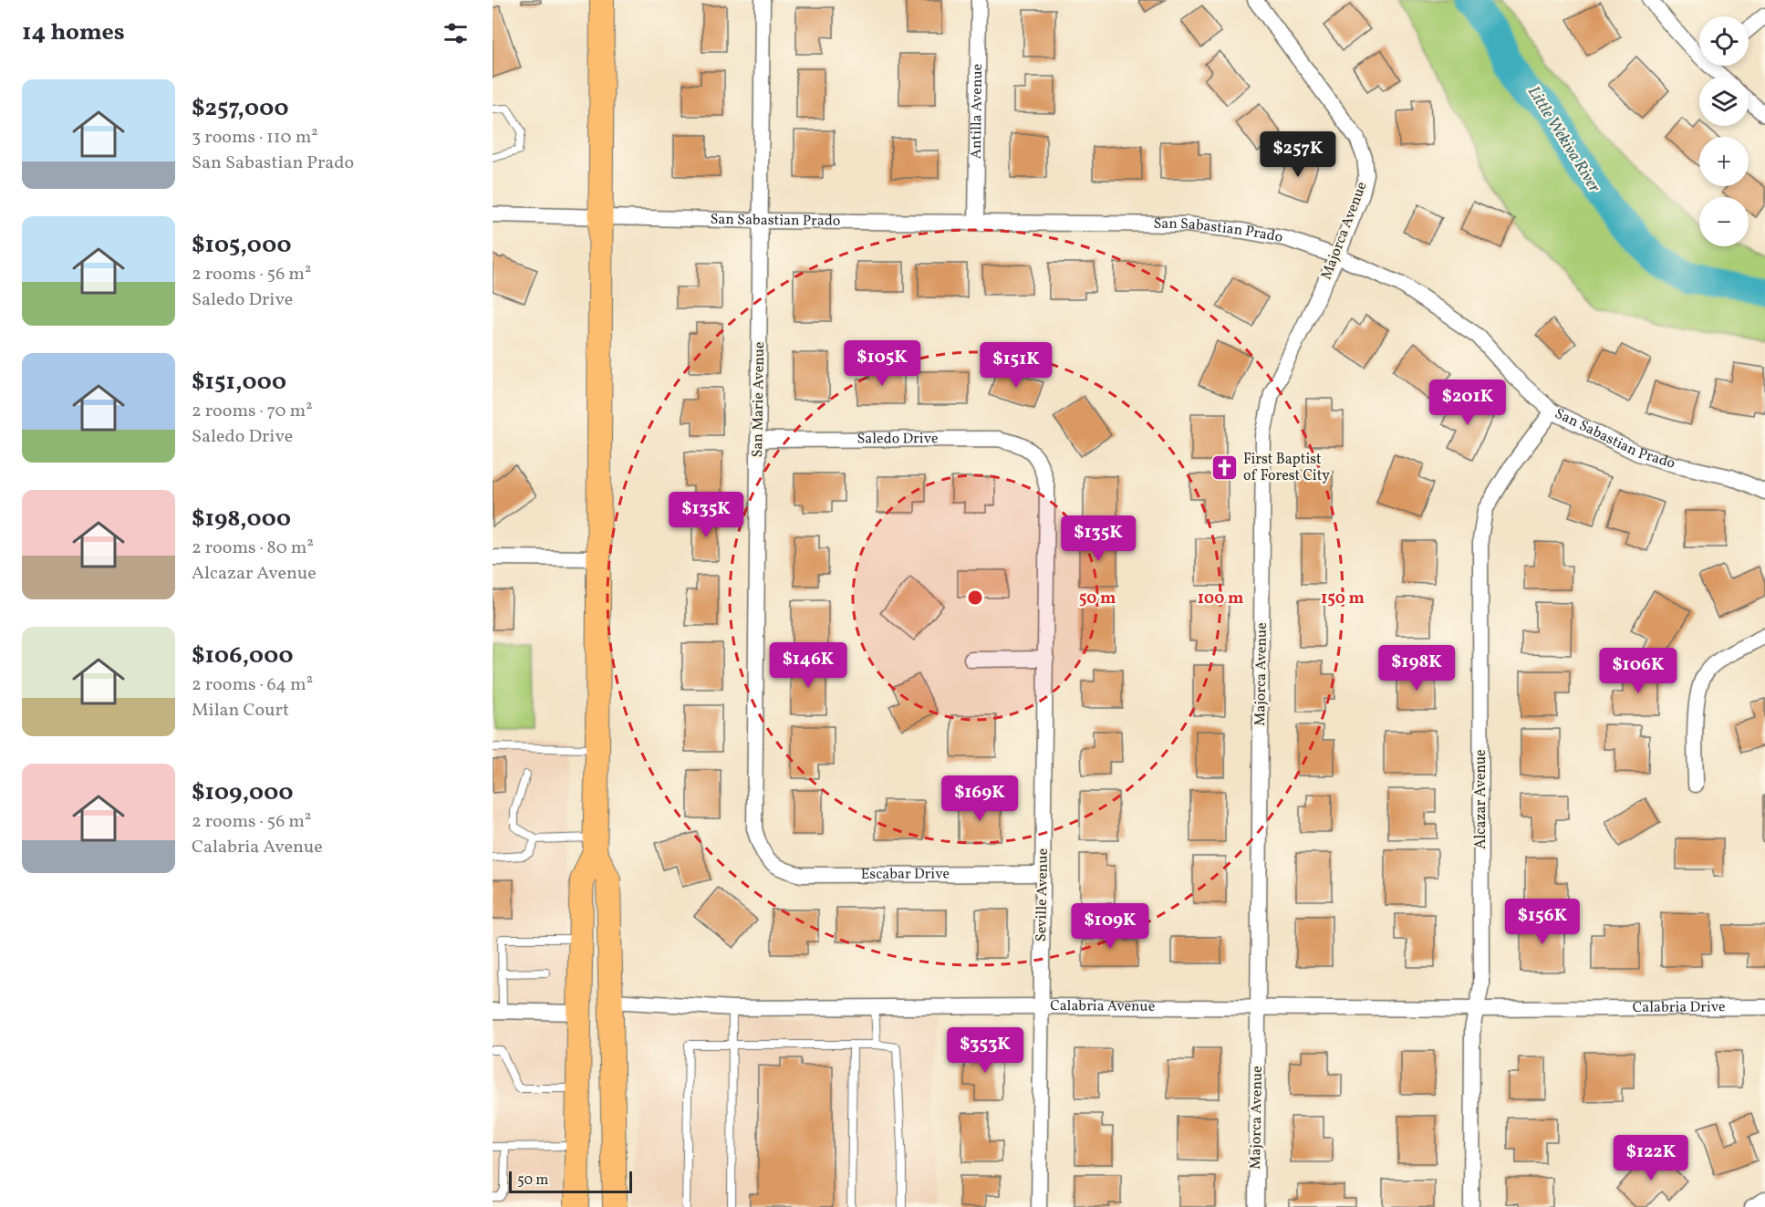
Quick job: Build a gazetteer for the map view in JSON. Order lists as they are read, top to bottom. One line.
{"streets":{"street":["Antilla Avenue","San Sabastian Prado","Majorca Avenue","San Marie Avenue","Saledo Drive","Alcazar Avenue","Escabar Drive","Seville Avenue","Calabria Avenue","Calabria Drive"]},"crossings":[["Antilla Avenue","San Sabastian Prado"],["San Sabastian Prado","Majorca Avenue"],["San Sabastian Prado","San Marie Avenue"],["San Sabastian Prado","Alcazar Avenue"],["Majorca Avenue","Calabria Avenue"],["San Marie Avenue","Saledo Drive"],["San Marie Avenue","Escabar Drive"],["Saledo Drive","Seville Avenue"],["Alcazar Avenue","Calabria Avenue"],["Escabar Drive","Seville Avenue"],["Seville Avenue","Calabria Avenue"],["Calabria Avenue","Calabria Drive"]],"water":["Little Wekiva River"],"places":{"church":["First Baptist of Forest City"]},"scale_bar":"50 m","page":{"heading":"14 homes","map_buttons":["+","−"],"list":[{"name":"$257,000","note":"3 rooms · 110 m² · San Sabastian Prado"},{"name":"$105,000","note":"2 rooms · 56 m² · Saledo Drive"},{"name":"$151,000","note":"2 rooms · 70 m² · Saledo Drive"},{"name":"$198,000","note":"2 rooms · 80 m² · Alcazar Avenue"},{"name":"$106,000","note":"2 rooms · 64 m² · Milan Court"},{"name":"$109,000","note":"2 rooms · 56 m² · Calabria Avenue"}],"price":["$257K","$105K","$151K","$201K","$135K","$135K","$146K","$198K","$106K","$169K","$156K","$109K","$353K","$122K"],"scale":"50 m"},"rings":["50 m","100 m","150 m"]}
